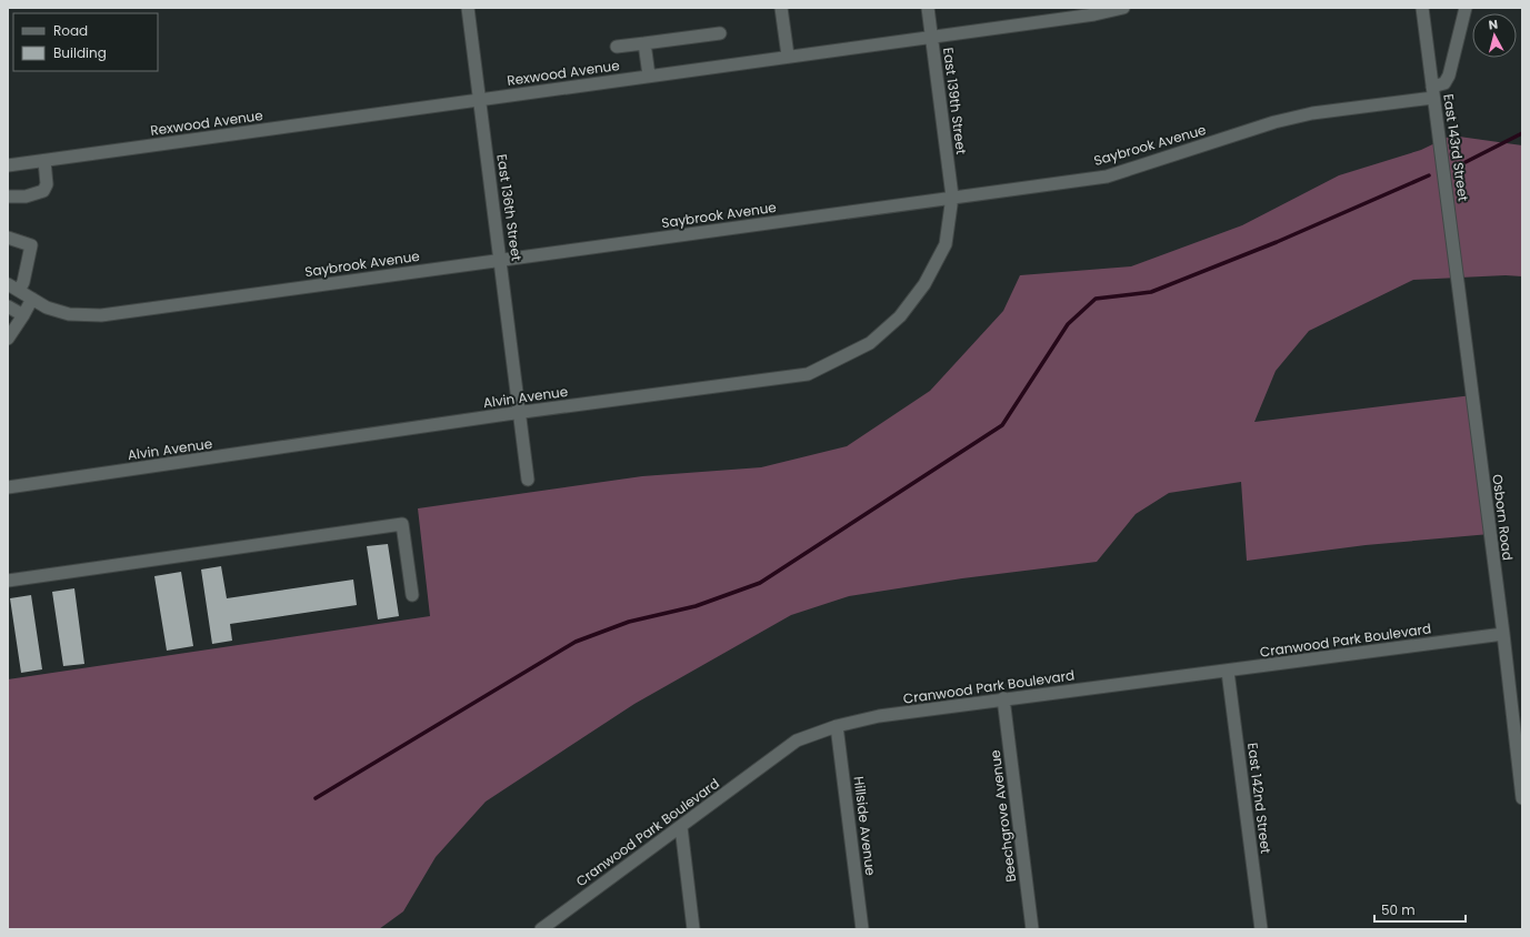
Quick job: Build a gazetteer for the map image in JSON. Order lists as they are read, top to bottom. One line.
{"streets":{"street":["Rexwood Avenue","East 139th Street","Saybrook Avenue","East 143rd Street","East 136th Street","Alvin Avenue","Osborn Road","Cranwood Park Boulevard","East 142nd Street","Beechgrove Avenue","Hillside Avenue"]},"crossings":[["Rexwood Avenue","East 139th Street"],["Rexwood Avenue","East 136th Street"],["East 139th Street","Saybrook Avenue"],["East 139th Street","Alvin Avenue"],["Saybrook Avenue","East 143rd Street"],["Saybrook Avenue","East 136th Street"],["Saybrook Avenue","Alvin Avenue"],["East 143rd Street","Osborn Road"],["East 136th Street","Alvin Avenue"],["Osborn Road","Cranwood Park Boulevard"],["Cranwood Park Boulevard","East 142nd Street"],["Cranwood Park Boulevard","Beechgrove Avenue"],["Cranwood Park Boulevard","Hillside Avenue"]],"legend":["Road","Building"],"scale_bar":"50 m","north":"top"}
